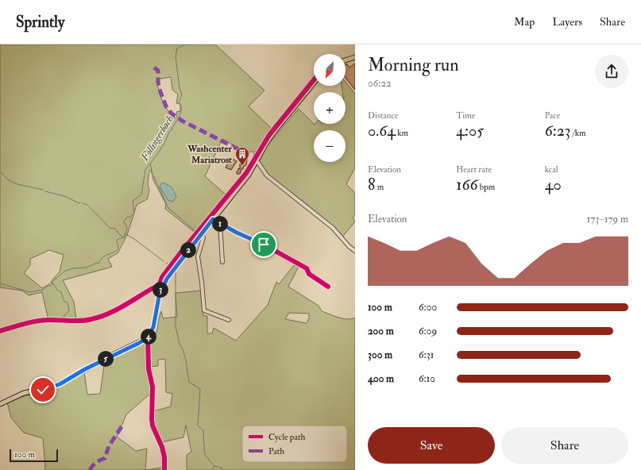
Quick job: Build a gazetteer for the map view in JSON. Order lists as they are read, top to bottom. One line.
{"water":["Föllingerbach"],"places":{"building":["Washcenter Mariatrost"]},"legend":["Cycle path","Path"],"scale_bar":"100 m","north":"bottom left","page":{"header":"Sprintly","nav":["Map","Layers","Share"],"heading":["Morning run","06:22"],"map_buttons":["+","−"],"stats":[["Distance","0.64 km"],["Time","4:05"],["Pace","6:23 /km"],["Elevation","8 m"],["Heart rate","166 bpm"],["kcal","40"]],"chart":["Elevation","173–179 m"],"pins":["1","2","3","4","5"],"list":[{"name":"100 m","note":"6:00"},{"name":"200 m","note":"6:09"},{"name":"300 m","note":"6:31"},{"name":"400 m","note":"6:10"}],"buttons":["Save","Share"],"scale":"100 m"}}
